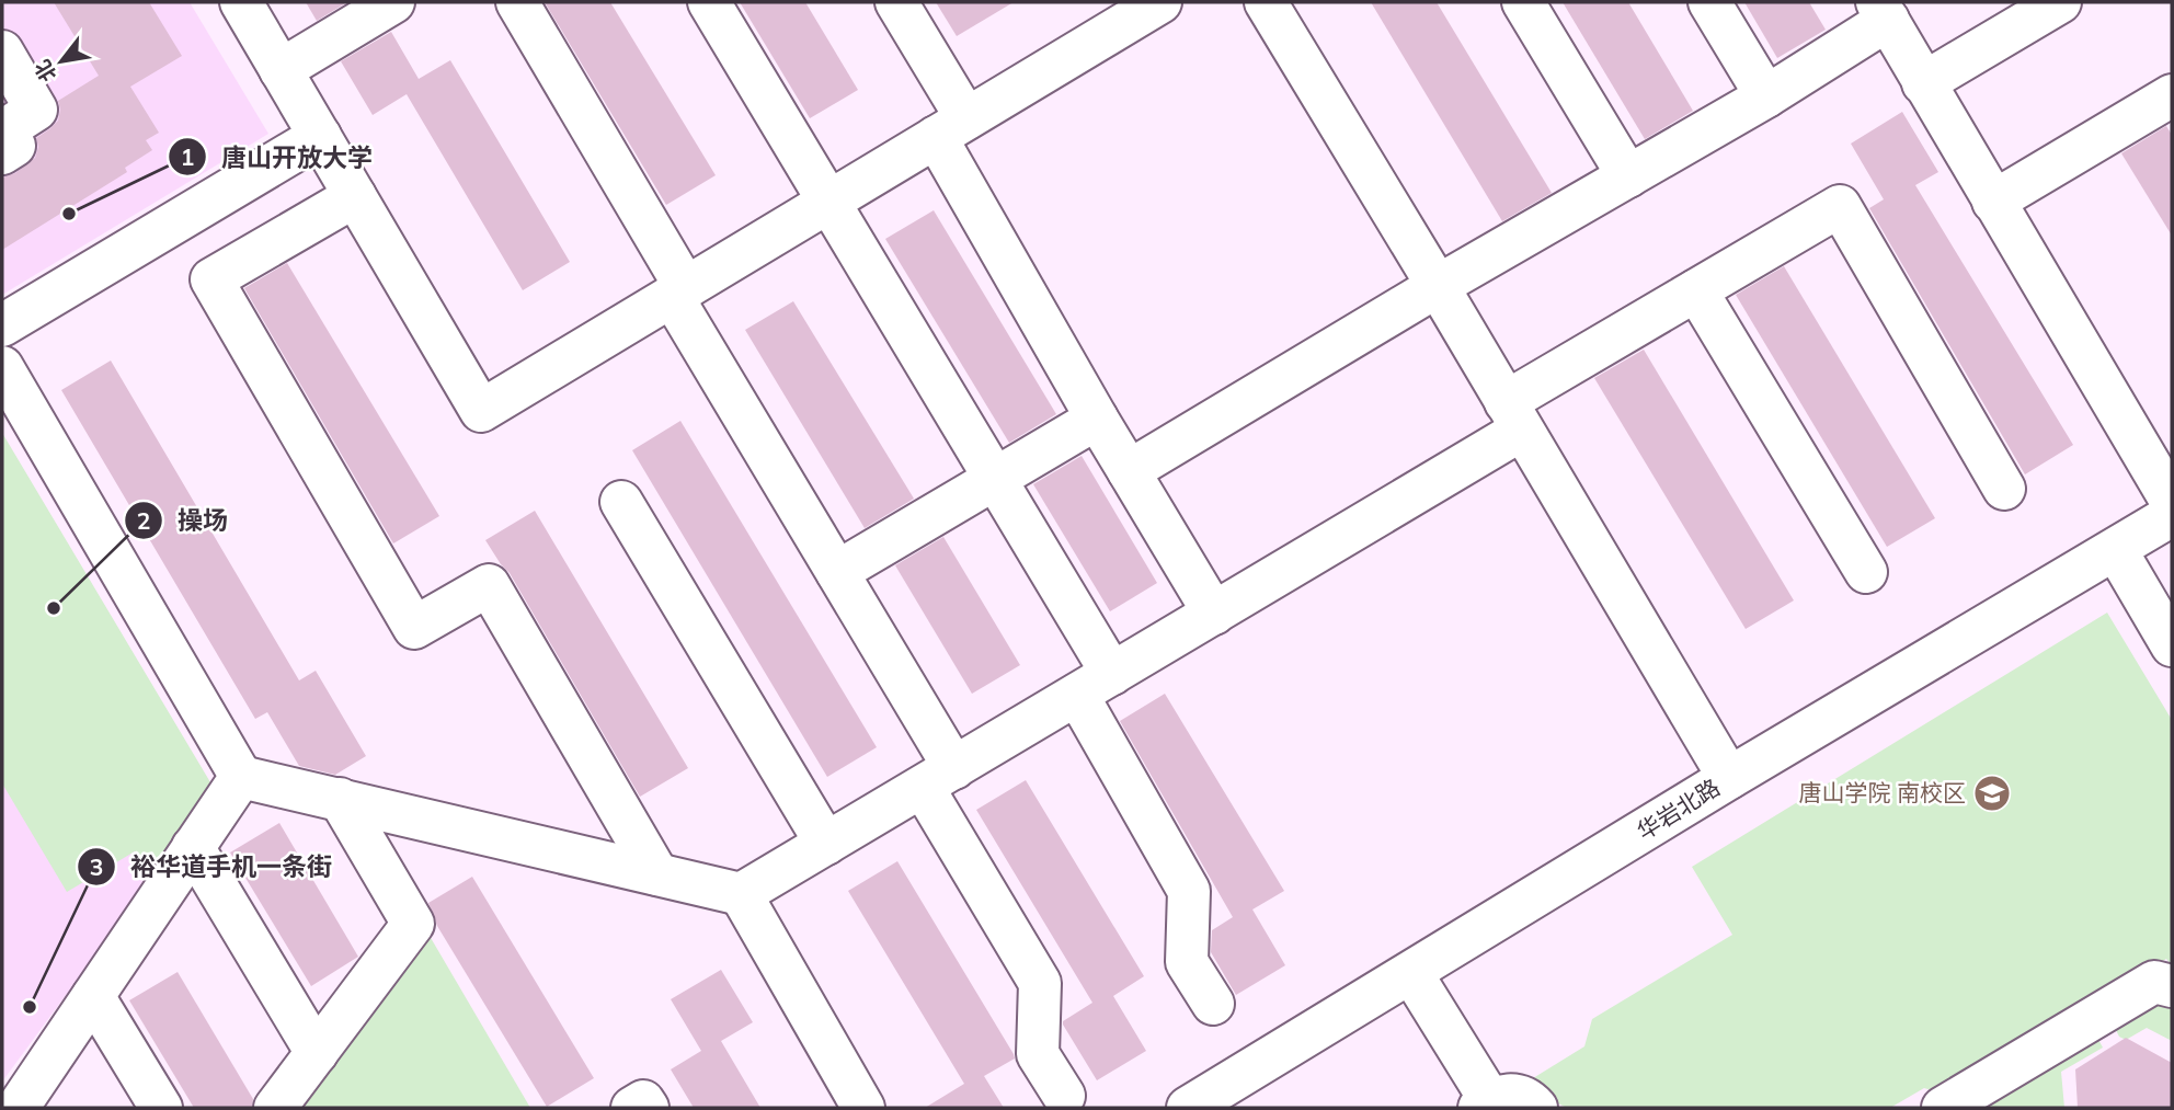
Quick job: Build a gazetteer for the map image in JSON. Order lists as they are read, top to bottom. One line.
{"streets":{"street":["华岩北路"]},"places":{"other":["唐山开放大学","操场","裕华道手机一条街"],"school or university":["唐山学院 南校区"]},"north":"bottom left"}
